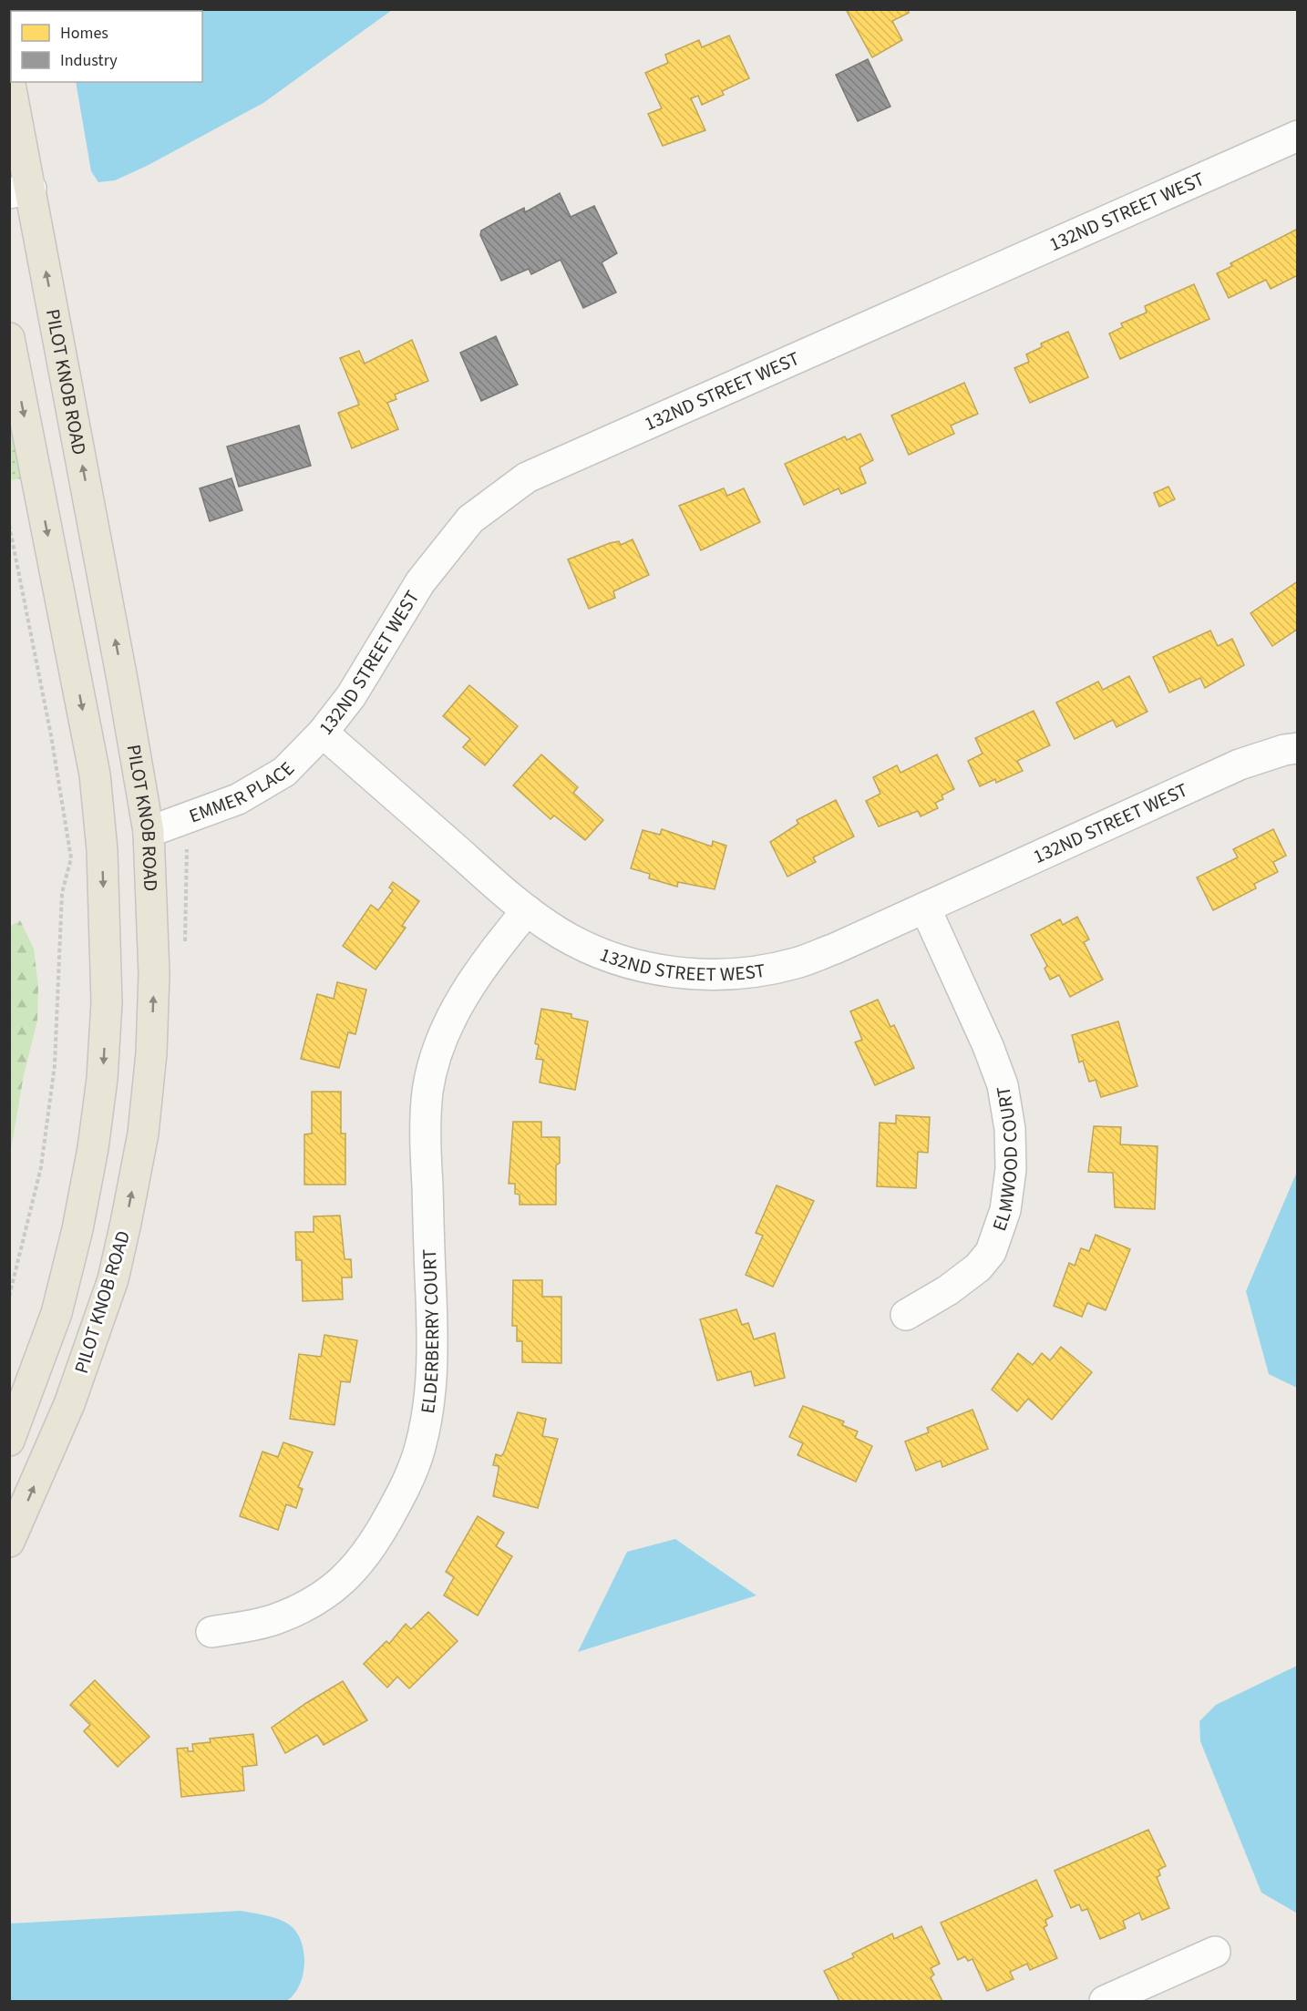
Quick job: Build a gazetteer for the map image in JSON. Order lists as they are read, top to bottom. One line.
{"streets":{"main road":["PILOT KNOB ROAD"],"street":["132ND STREET WEST","EMMER PLACE","ELMWOOD COURT","ELDERBERRY COURT"]},"crossings":[["132ND STREET WEST","EMMER PLACE"],["132ND STREET WEST","ELMWOOD COURT"],["132ND STREET WEST","ELDERBERRY COURT"],["PILOT KNOB ROAD","EMMER PLACE"]],"legend":["Homes","Industry"]}
